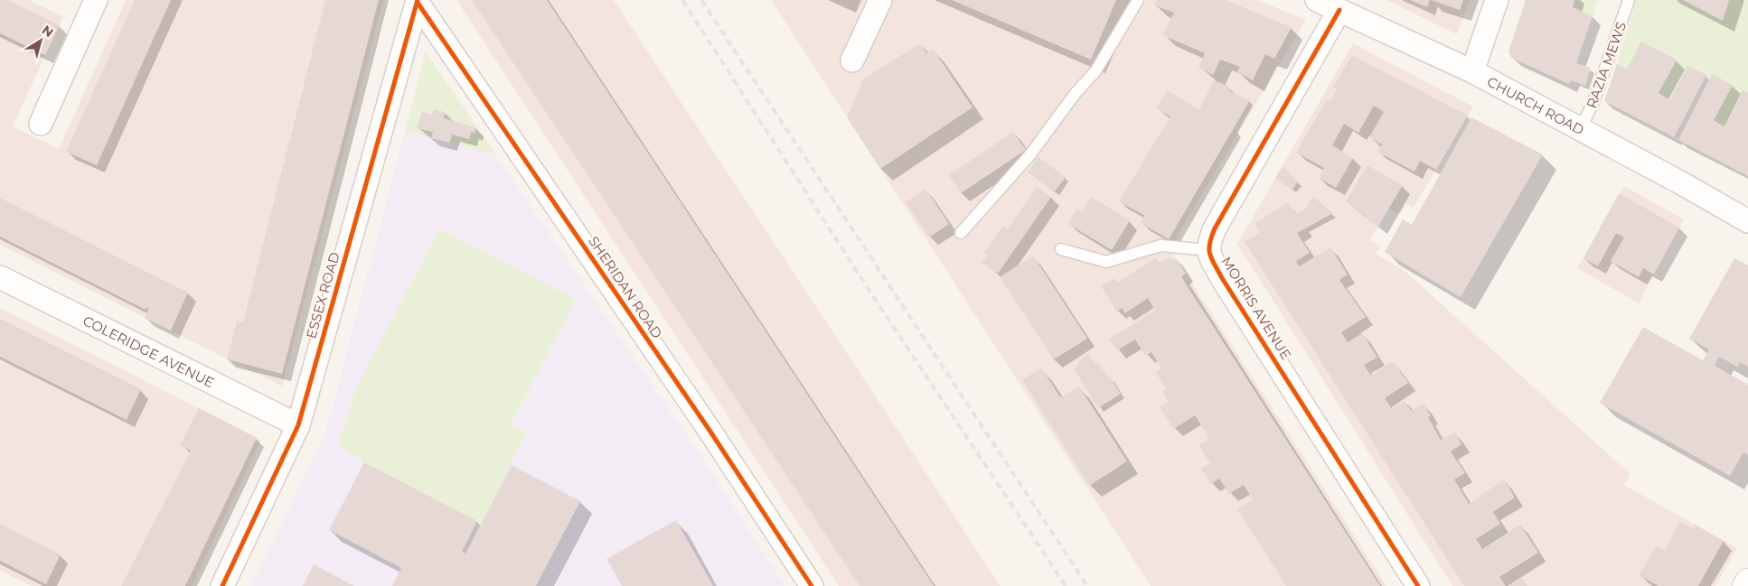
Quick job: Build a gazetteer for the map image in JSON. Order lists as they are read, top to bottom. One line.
{"streets":{"street":["CHURCH ROAD","SHERIDAN ROAD","ESSEX ROAD","MORRIS AVENUE","COLERIDGE AVENUE"],"lane":["RAZIA MEWS"]},"crossings":[["RAZIA MEWS","CHURCH ROAD"],["CHURCH ROAD","MORRIS AVENUE"],["SHERIDAN ROAD","ESSEX ROAD"],["ESSEX ROAD","COLERIDGE AVENUE"]],"north":"top right"}
